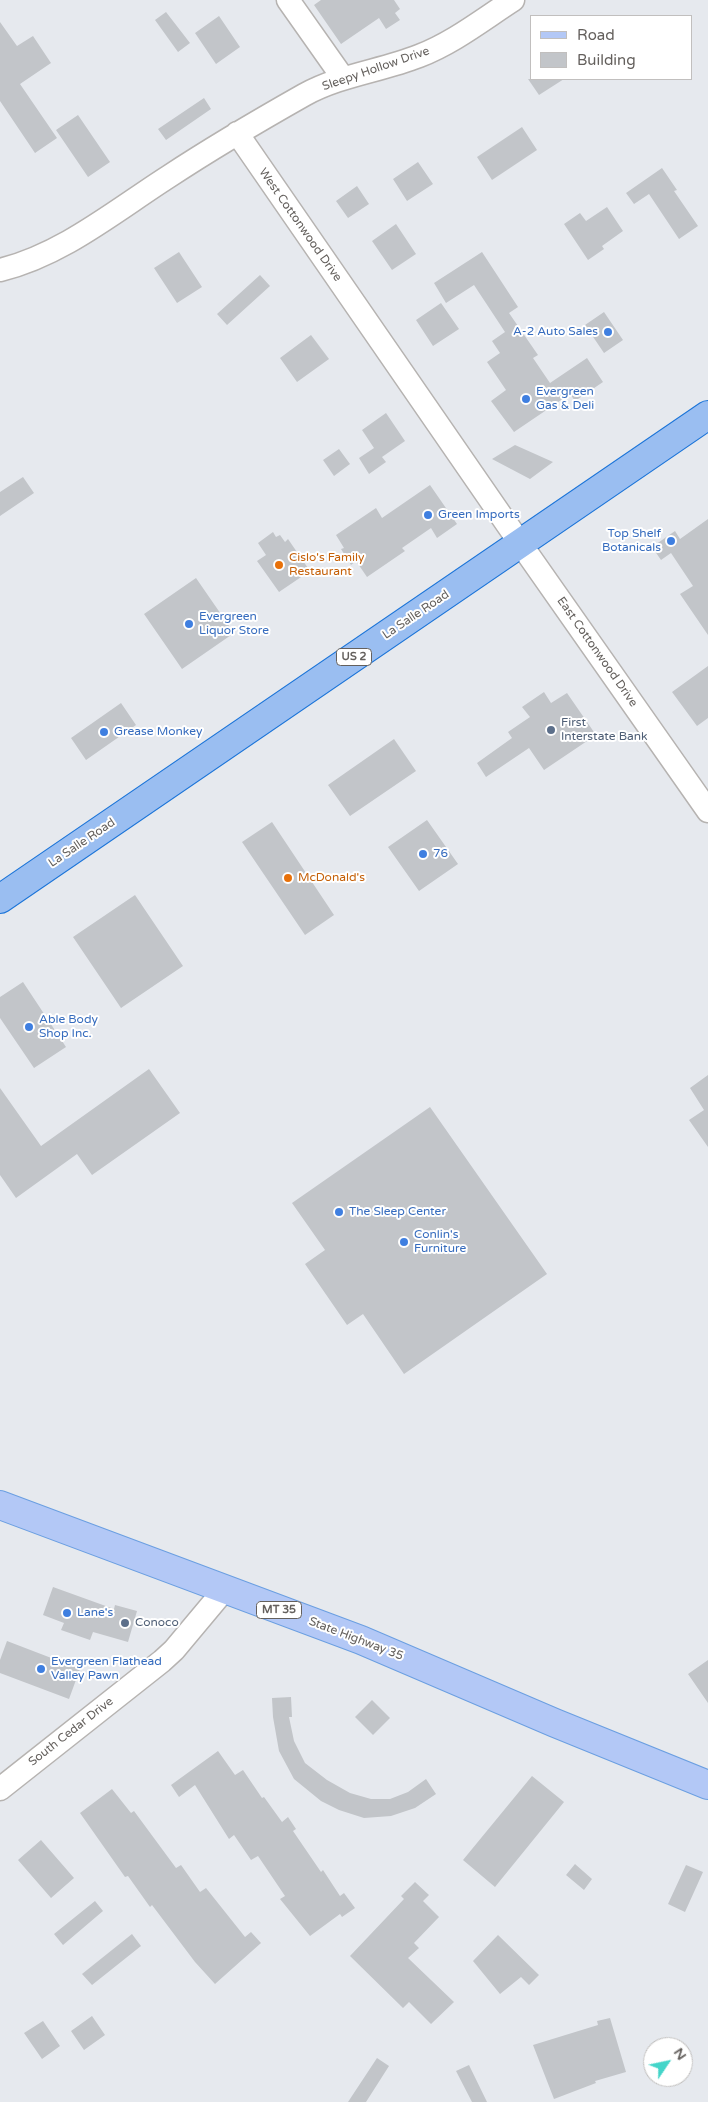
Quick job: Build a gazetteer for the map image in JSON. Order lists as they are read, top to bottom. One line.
{"streets":{"highway":["La Salle Road","US 2"],"main road":["MT 35","State Highway 35"],"street":["Sleepy Hollow Drive","West Cottonwood Drive","East Cottonwood Drive","South Cedar Drive"]},"crossings":[["Sleepy Hollow Drive","West Cottonwood Drive"],["West Cottonwood Drive","La Salle Road"],["West Cottonwood Drive","East Cottonwood Drive"],["La Salle Road","East Cottonwood Drive"],["State Highway 35","South Cedar Drive"]],"places":["A-2 Auto Sales","Evergreen Gas & Deli","Green Imports","Top Shelf Botanicals","Cislo's Family Restaurant","Evergreen Liquor Store","First Interstate Bank","Grease Monkey","76","McDonald's","Able Body Shop Inc.","The Sleep Center","Conlin's Furniture","Lane's","Conoco","Evergreen Flathead Valley Pawn"],"legend":["Road","Building"],"north":"top right"}
